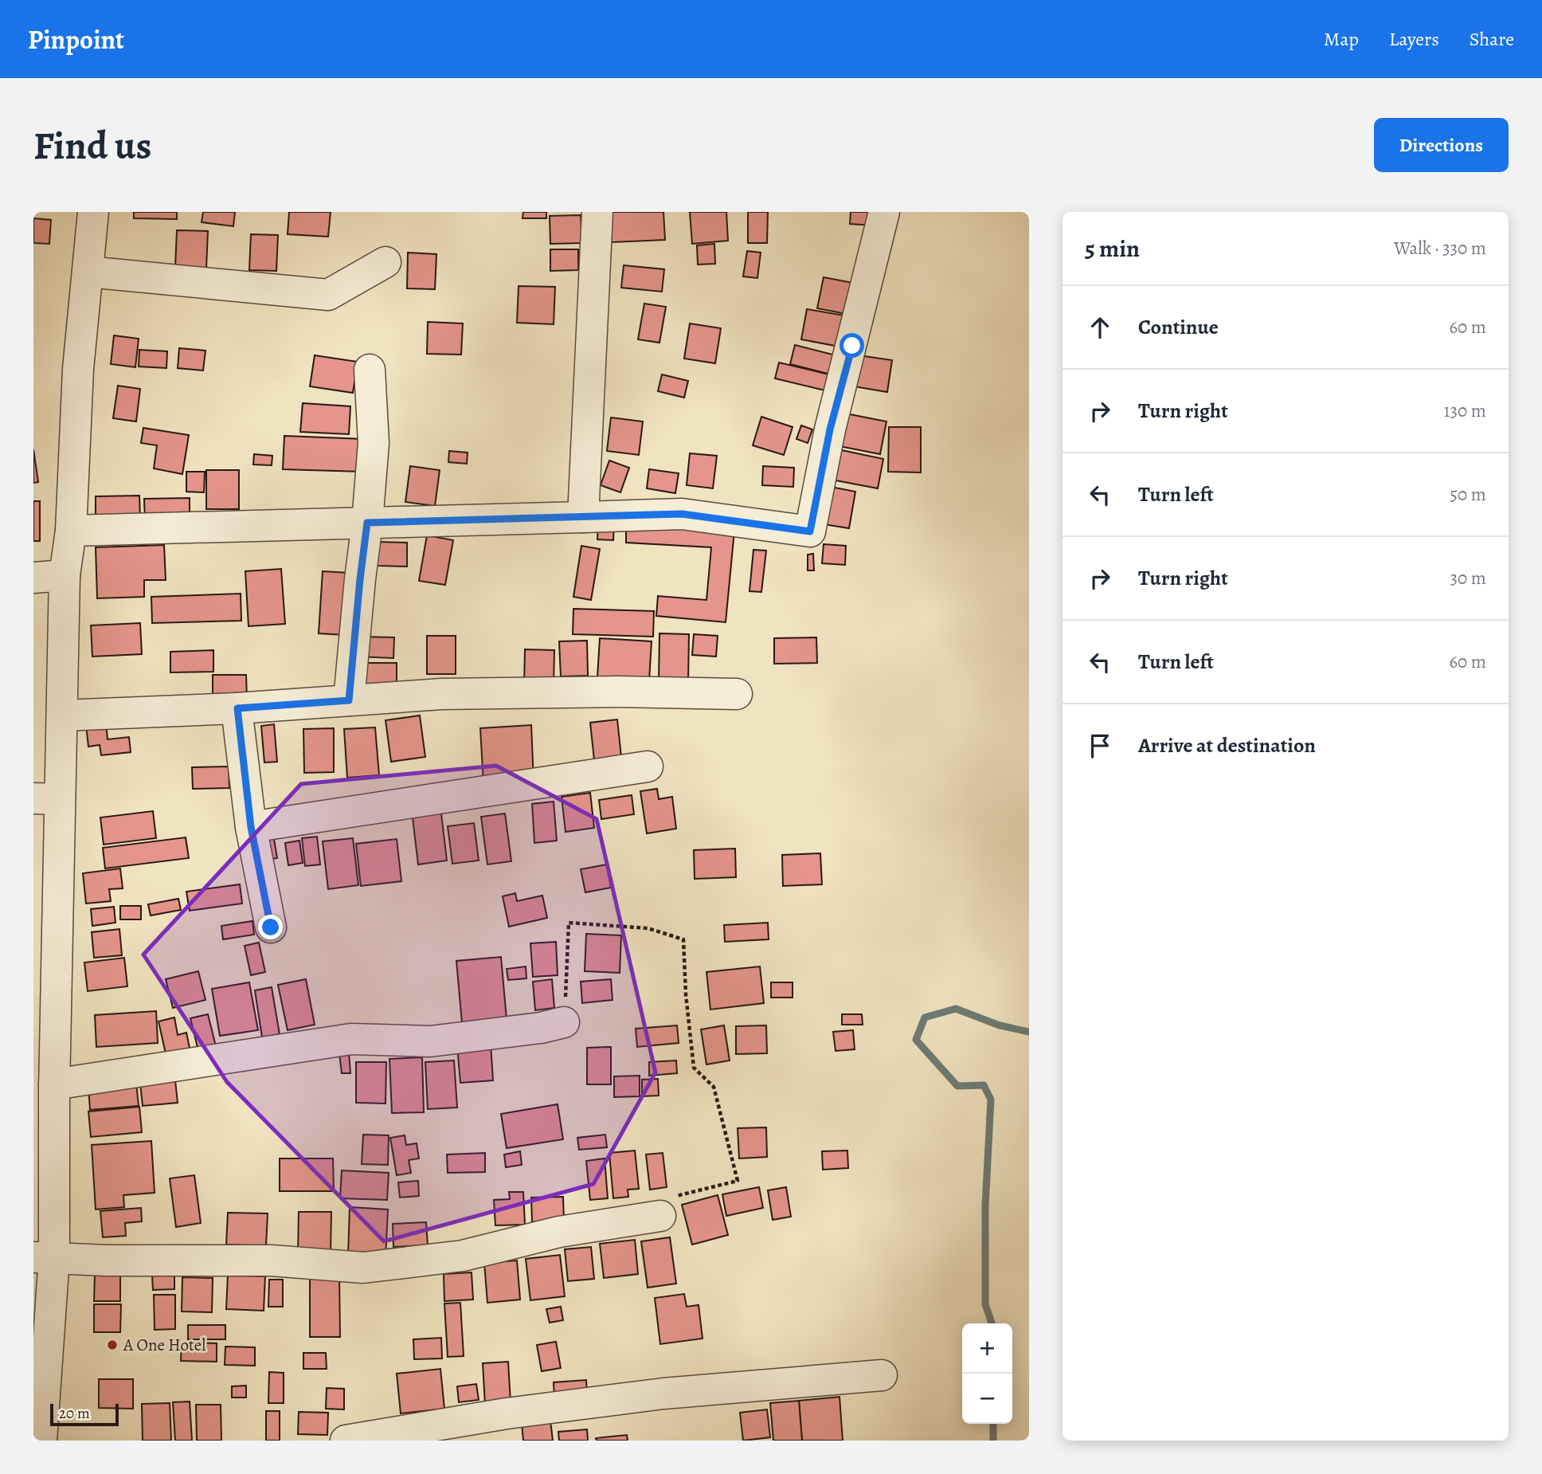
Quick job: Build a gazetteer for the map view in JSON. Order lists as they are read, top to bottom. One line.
{"places":["A One Hotel"],"scale_bar":"20 m","page":{"header":"Pinpoint","nav":["Map","Layers","Share"],"buttons":"Directions","title":"Find us","heading":["5 min","Walk · 330 m"],"list":[["Continue","60 m"],["Turn right","130 m"],["Turn left","50 m"],["Turn right","30 m"],["Turn left","60 m"],"Arrive at destination"],"map_buttons":["+","−"],"scale":"20 m"}}
